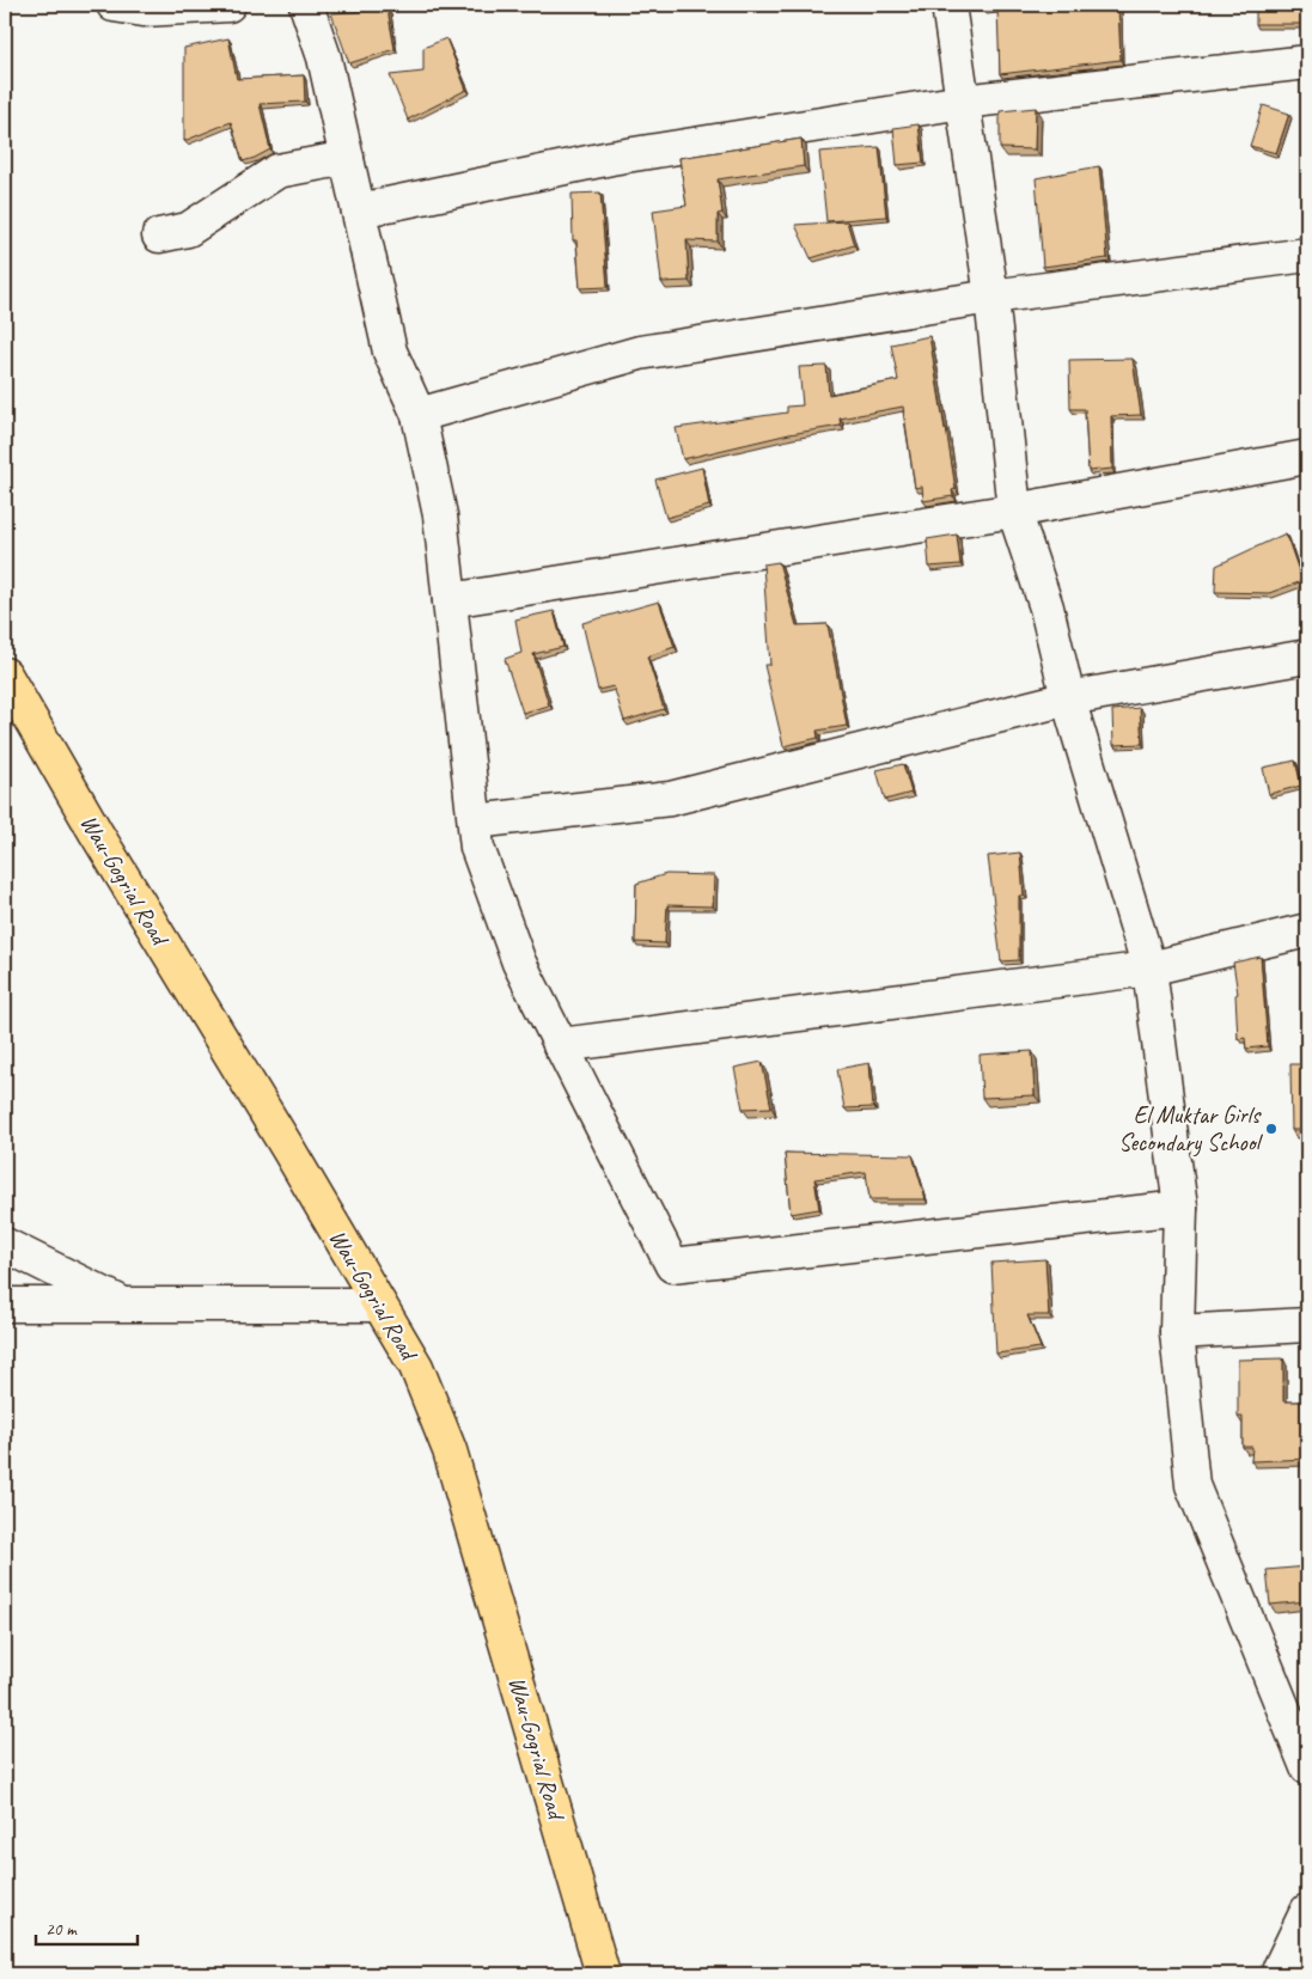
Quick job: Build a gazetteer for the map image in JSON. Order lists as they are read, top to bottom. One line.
{"streets":{"main road":["Wau-Gogrial Road"]},"places":["El Muktar Girls Secondary School"],"scale_bar":"20 m"}
